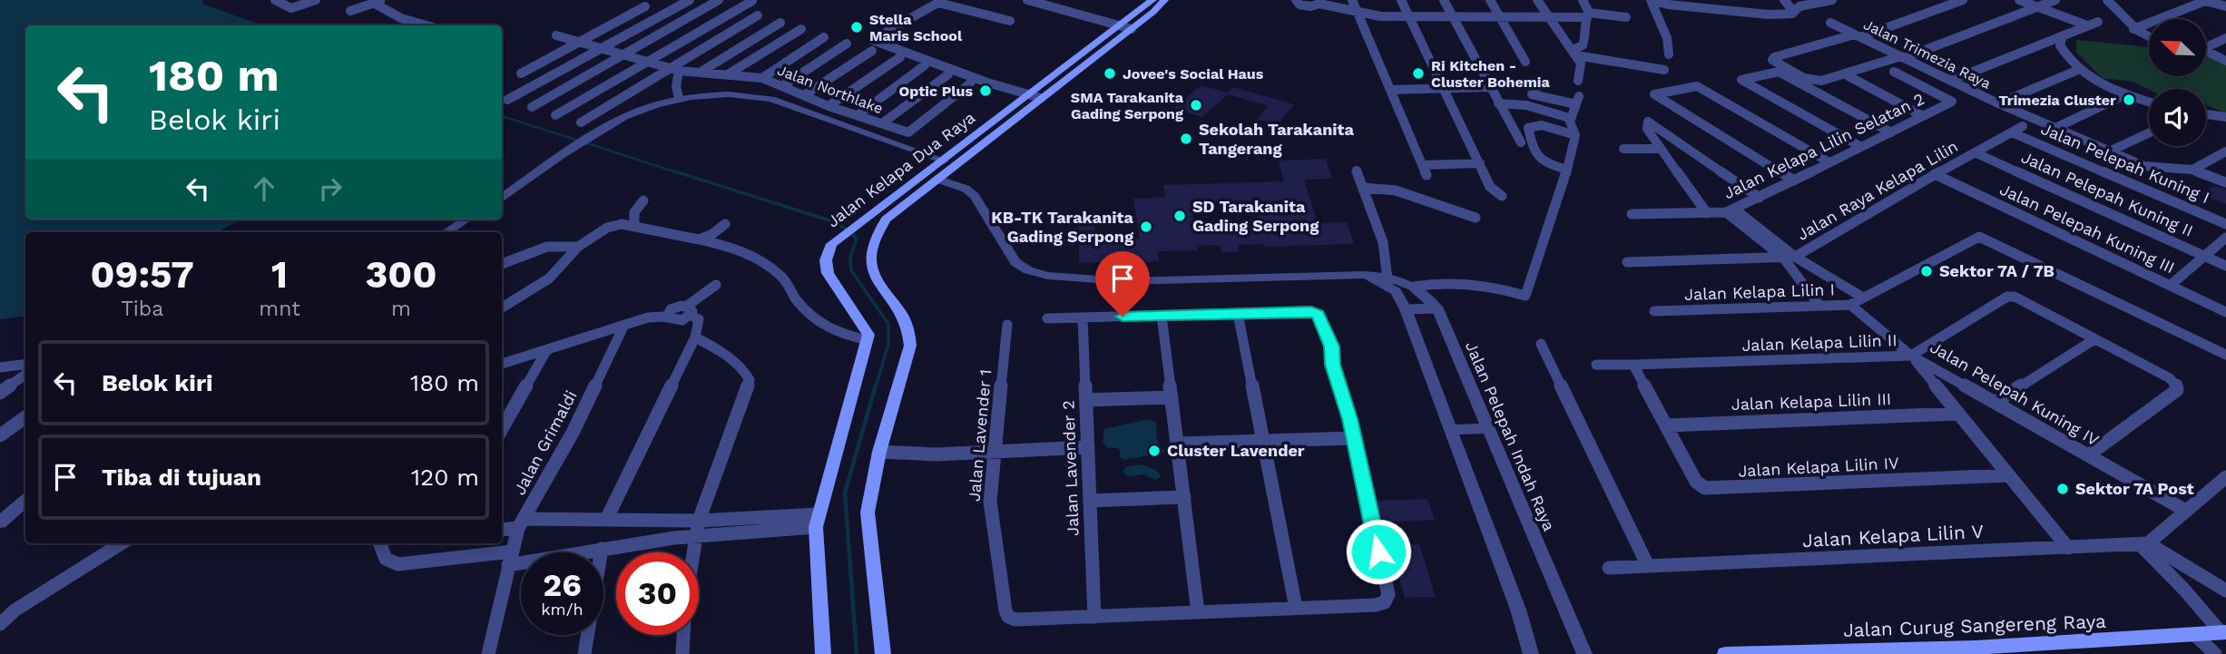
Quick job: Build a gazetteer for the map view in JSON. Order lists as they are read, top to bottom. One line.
{"streets":{"main road":["Jalan Kelapa Dua Raya","Jalan Curug Sangereng Raya"],"street":["Jalan Trimezia Raya","Jalan Northlake","Jalan Kelapa Lilin Selatan 2","Jalan Pelepah Kuning I","Jalan Raya Kelapa Lilin","Jalan Pelepah Kuning II","Jalan Pelepah Kuning III","Jalan Kelapa Lilin I","Jalan Kelapa Lilin II","Jalan Pelepah Kuning IV","Jalan Kelapa Lilin III","Jalan Lavender 1","Jalan Pelepah Indah Raya","Jalan Grimaldi","Jalan Kelapa Lilin IV","Jalan Lavender 2","Jalan Kelapa Lilin V"]},"crossings":[["Jalan Pelepah Kuning I","Jalan Raya Kelapa Lilin"],["Jalan Kelapa Dua Raya","Jalan Pelepah Indah Raya"],["Jalan Raya Kelapa Lilin","Jalan Pelepah Kuning II"],["Jalan Raya Kelapa Lilin","Jalan Pelepah Kuning III"],["Jalan Kelapa Lilin II","Jalan Pelepah Kuning IV"],["Jalan Pelepah Kuning IV","Jalan Kelapa Lilin III"],["Jalan Pelepah Kuning IV","Jalan Kelapa Lilin IV"],["Jalan Pelepah Kuning IV","Jalan Kelapa Lilin V"],["Jalan Kelapa Lilin III","Jalan Kelapa Lilin IV"],["Jalan Lavender 1","Jalan Lavender 2"]],"places":["Stella Maris School","Jovee's Social Haus","Ri Kitchen - Cluster Bohemia","Optic Plus","Trimezia Cluster","SMA Tarakanita Gading Serpong","Sekolah Tarakanita Tangerang","SD Tarakanita Gading Serpong","KB-TK Tarakanita Gading Serpong","Sektor 7A / 7B","Cluster Lavender","Sektor 7A Post"],"north":"top left","page":{"turn":["180 m","Belok kiri"],"eta":["09:57","Tiba","1","mnt","300","m"],"list":[{"name":"Belok kiri","value":"180 m"},{"name":"Tiba di tujuan","value":"120 m"}],"speed":"26 km/h","limit":"30"}}
